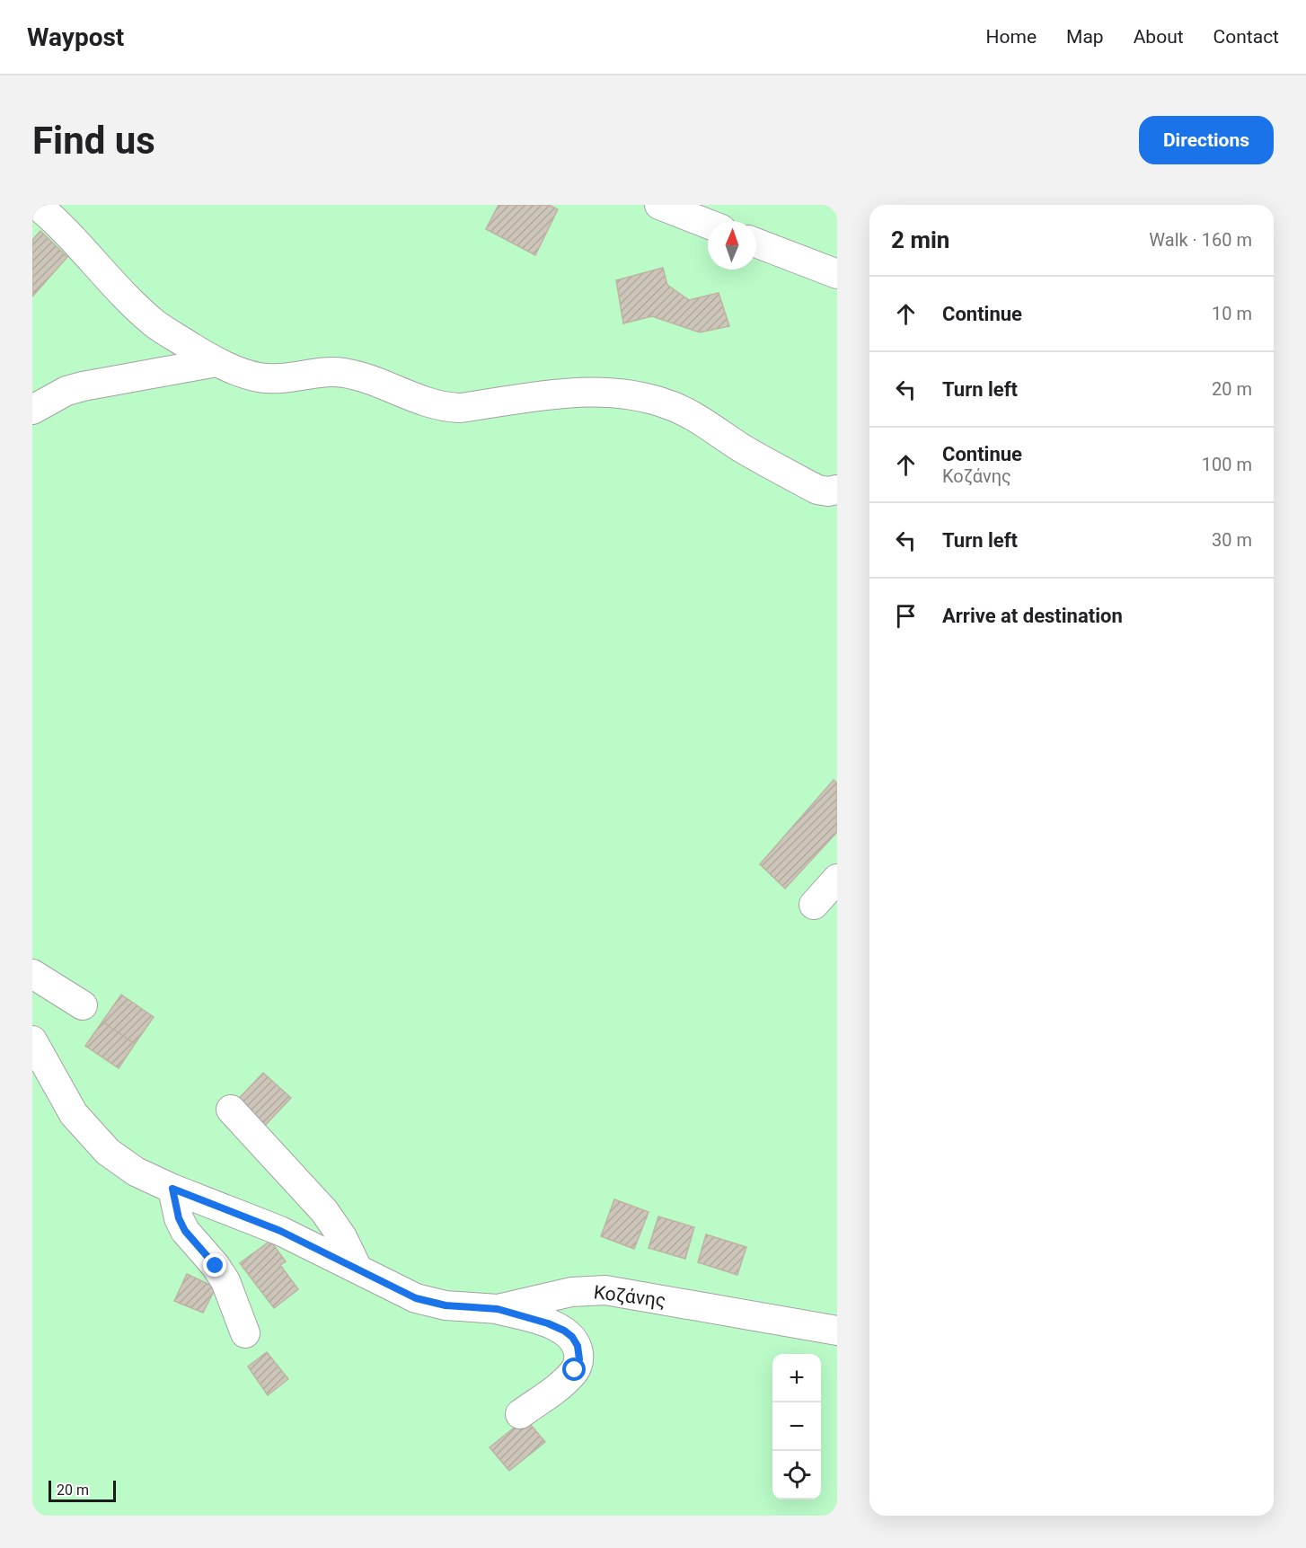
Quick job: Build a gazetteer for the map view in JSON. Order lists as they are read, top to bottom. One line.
{"streets":{"street":["Κοζάνης"]},"scale_bar":"20 m","north":"top","page":{"header":"Waypost","nav":["Home","Map","About","Contact"],"buttons":"Directions","title":"Find us","heading":["2 min","Walk · 160 m"],"list":[["Continue","10 m"],["Turn left","20 m"],["Continue","Κοζάνης","100 m"],["Turn left","30 m"],"Arrive at destination"],"map_buttons":["+","−"],"scale":"20 m"}}
